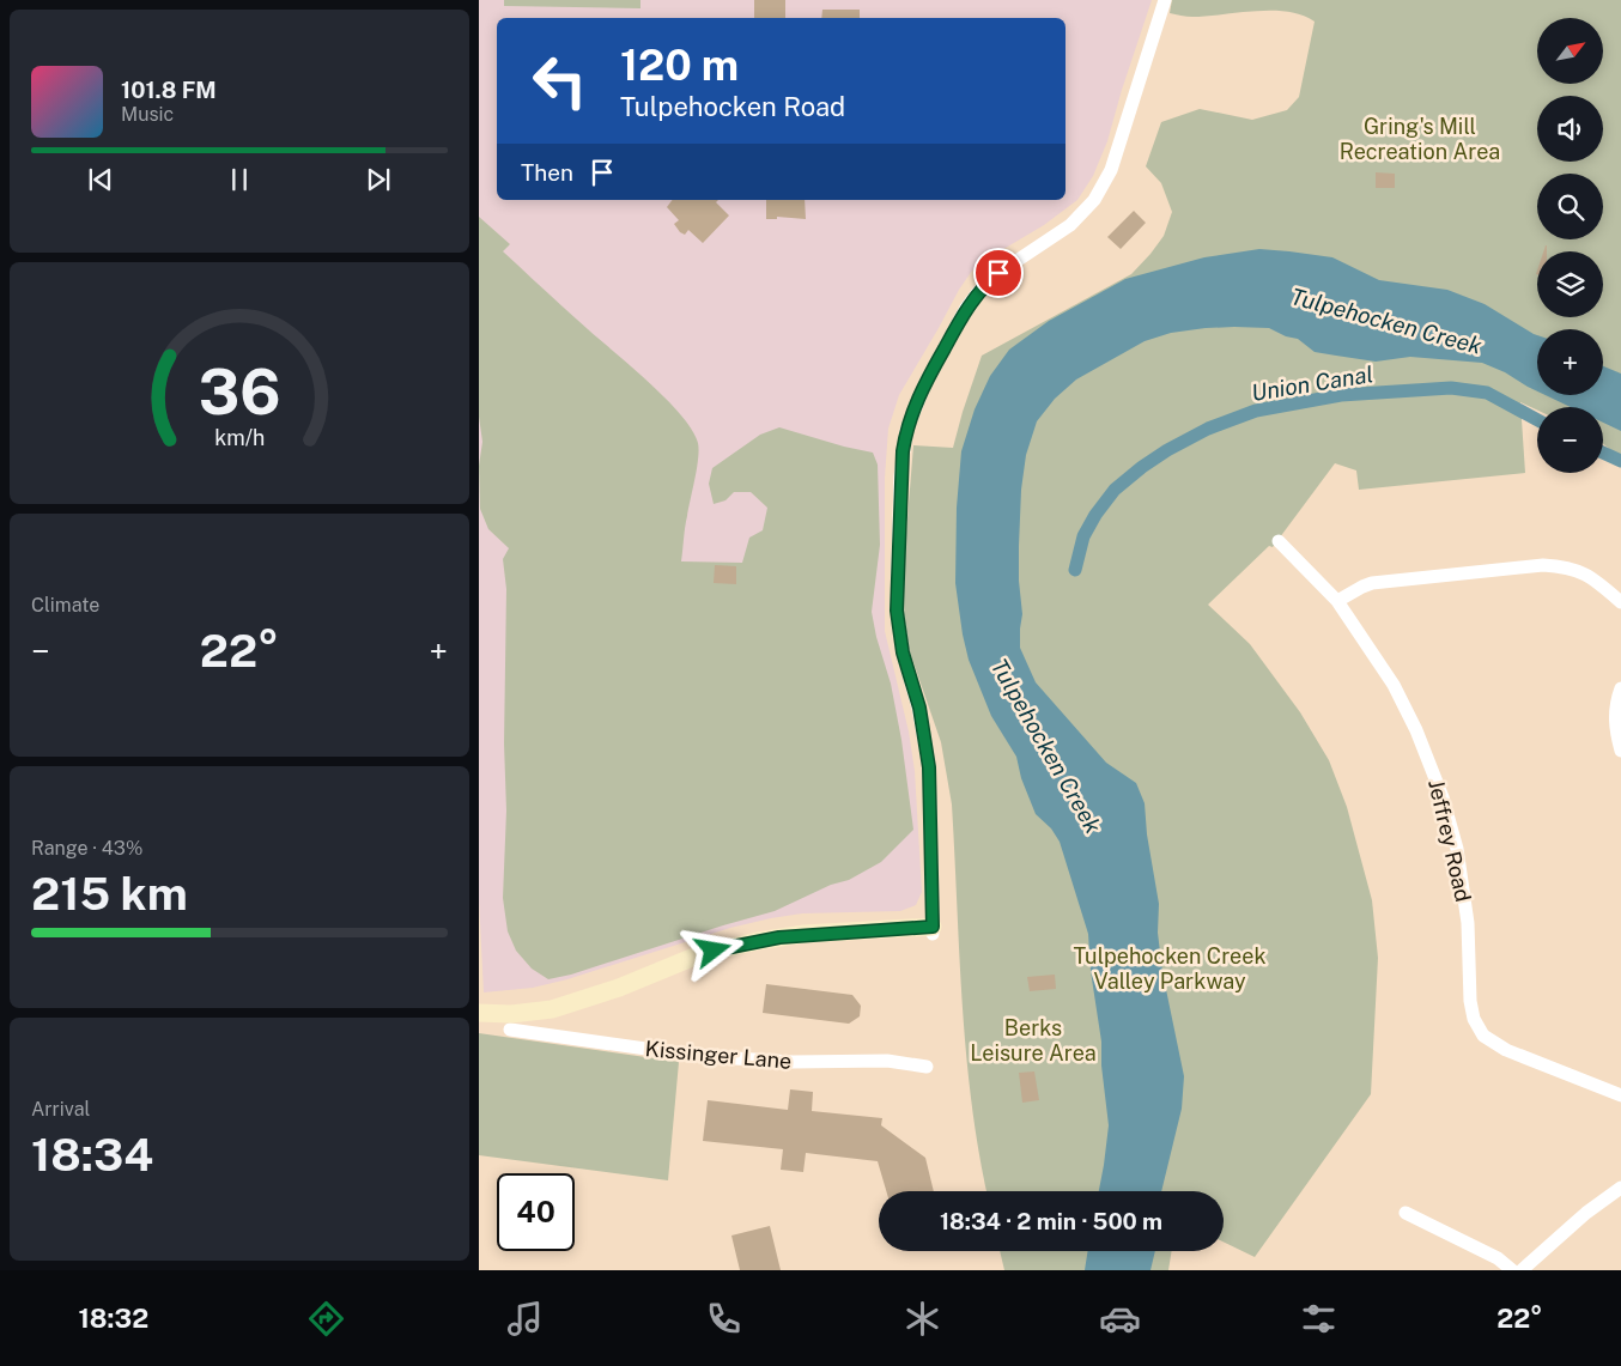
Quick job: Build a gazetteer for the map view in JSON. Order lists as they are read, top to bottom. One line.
{"streets":{"street":["Jeffrey Road","Kissinger Lane"]},"water":["Tulpehocken Creek","Union Canal"],"parks":["Gring's Mill Recreation Area","Tulpehocken Creek Valley Parkway","Berks Leisure Area"],"north":"top right","page":{"map_buttons":["+","−"],"turn":["120 m","Tulpehocken Road"],"song":["101.8 FM","Music"],"then":"Then","tile":["Climate",["Range · 43%","215 km"],["Arrival","18:34"]],"heat":["−","22°","+"],"limit":"40","trip":"18:34 · 2 min · 500 m","tabs":["18:32","22°"],"gauge":["36","km/h"]}}
